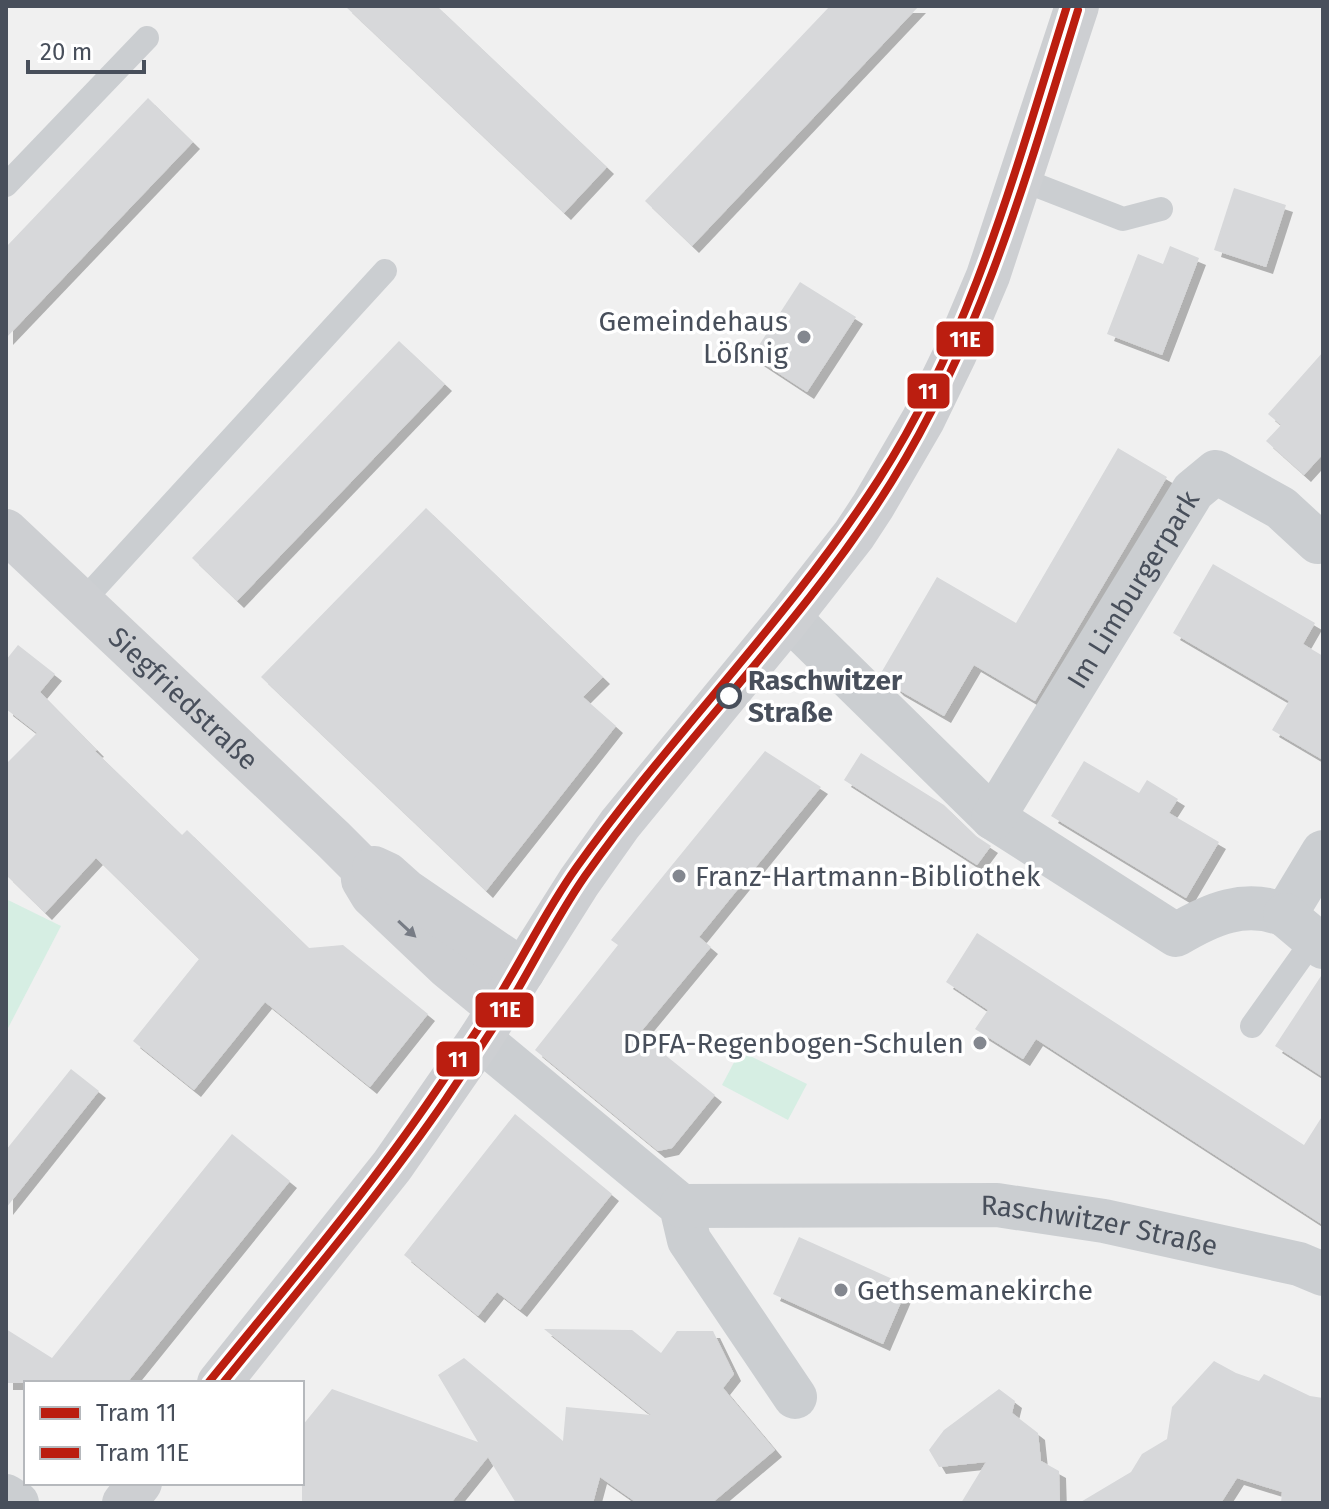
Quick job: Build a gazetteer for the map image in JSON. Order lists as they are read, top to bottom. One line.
{"streets":{"main road":["Siegfriedstraße"],"street":["Im Limburgerpark","Raschwitzer Straße"]},"places":["Gemeindehaus Lößnig","Raschwitzer Straße","Franz-Hartmann-Bibliothek","DPFA-Regenbogen-Schulen","Gethsemanekirche"],"lines":["tram line 11","tram line 11E"],"legend":["Tram 11","Tram 11E"],"scale_bar":"20 m"}
